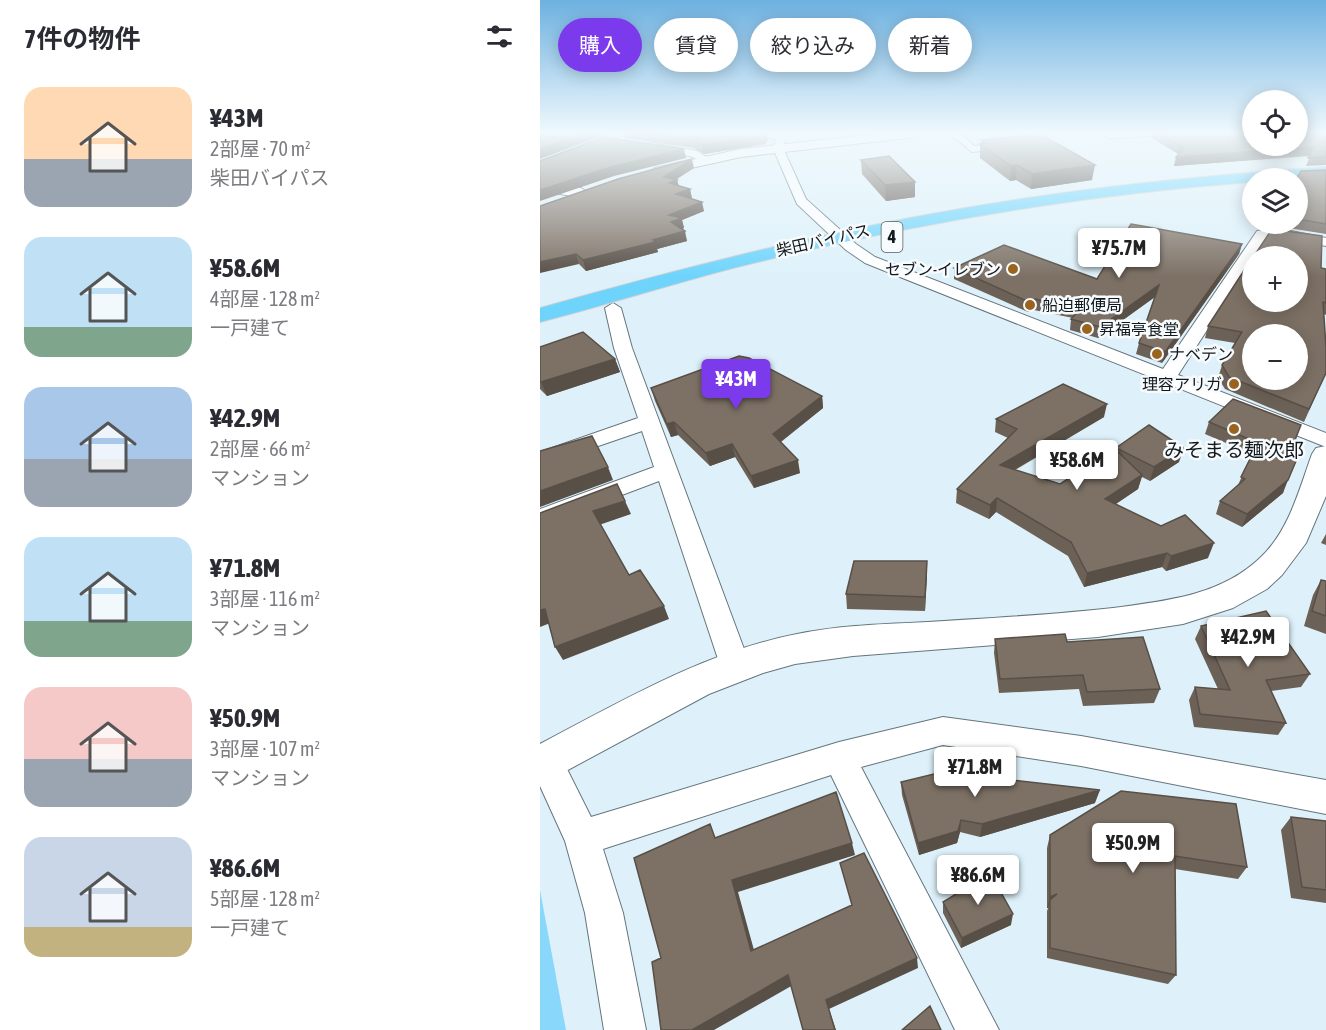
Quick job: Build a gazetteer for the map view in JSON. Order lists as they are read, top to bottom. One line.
{"streets":{"highway":["4","柴田バイパス"]},"places":["セブン-イレブン","船迫郵便局","昇福亭食堂","ナベデン","理容アリガ","みそまる麺次郎"],"page":{"heading":"7件の物件","chip":["購入","賃貸","絞り込み","新着"],"list":[{"name":"¥43M","note":"2部屋 · 70 m² · 柴田バイパス"},{"name":"¥58.6M","note":"4部屋 · 128 m² · 一戸建て"},{"name":"¥42.9M","note":"2部屋 · 66 m² · マンション"},{"name":"¥71.8M","note":"3部屋 · 116 m² · マンション"},{"name":"¥50.9M","note":"3部屋 · 107 m² · マンション"},{"name":"¥86.6M","note":"5部屋 · 128 m² · 一戸建て"}],"map_buttons":["+","−"],"price":["¥75.7M","¥43M","¥58.6M","¥42.9M","¥71.8M","¥50.9M","¥86.6M"]}}
